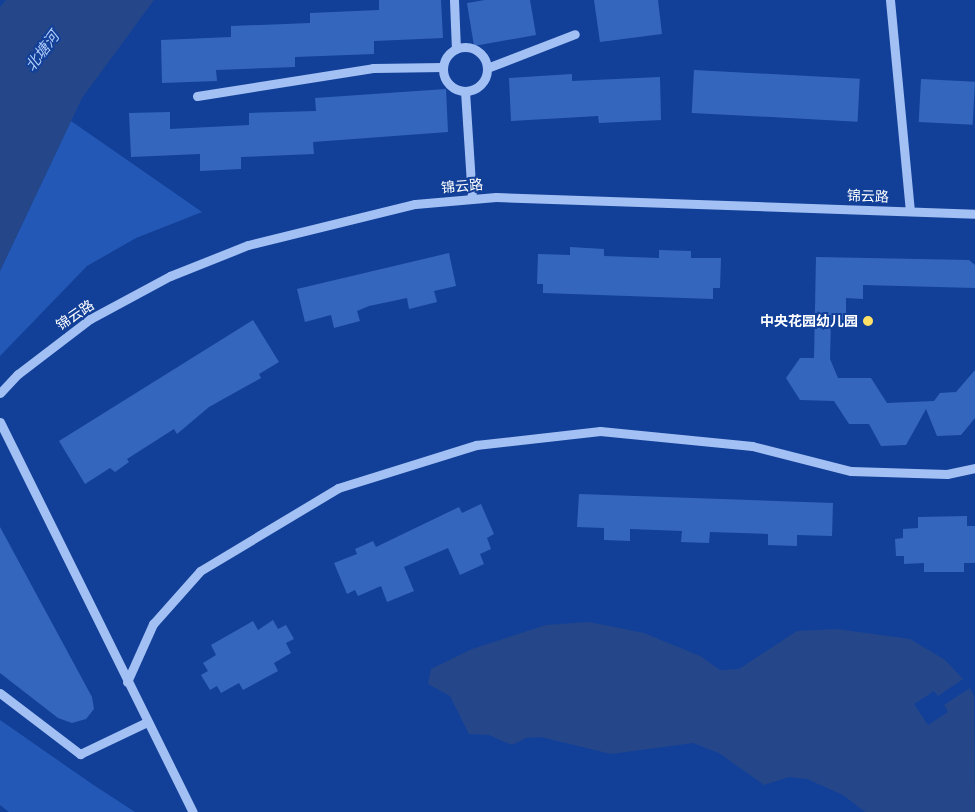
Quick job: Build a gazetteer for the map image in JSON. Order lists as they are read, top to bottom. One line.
{"streets":{"street":["锦云路"]},"water":["北塘河"],"places":["中央花园幼儿园"]}
